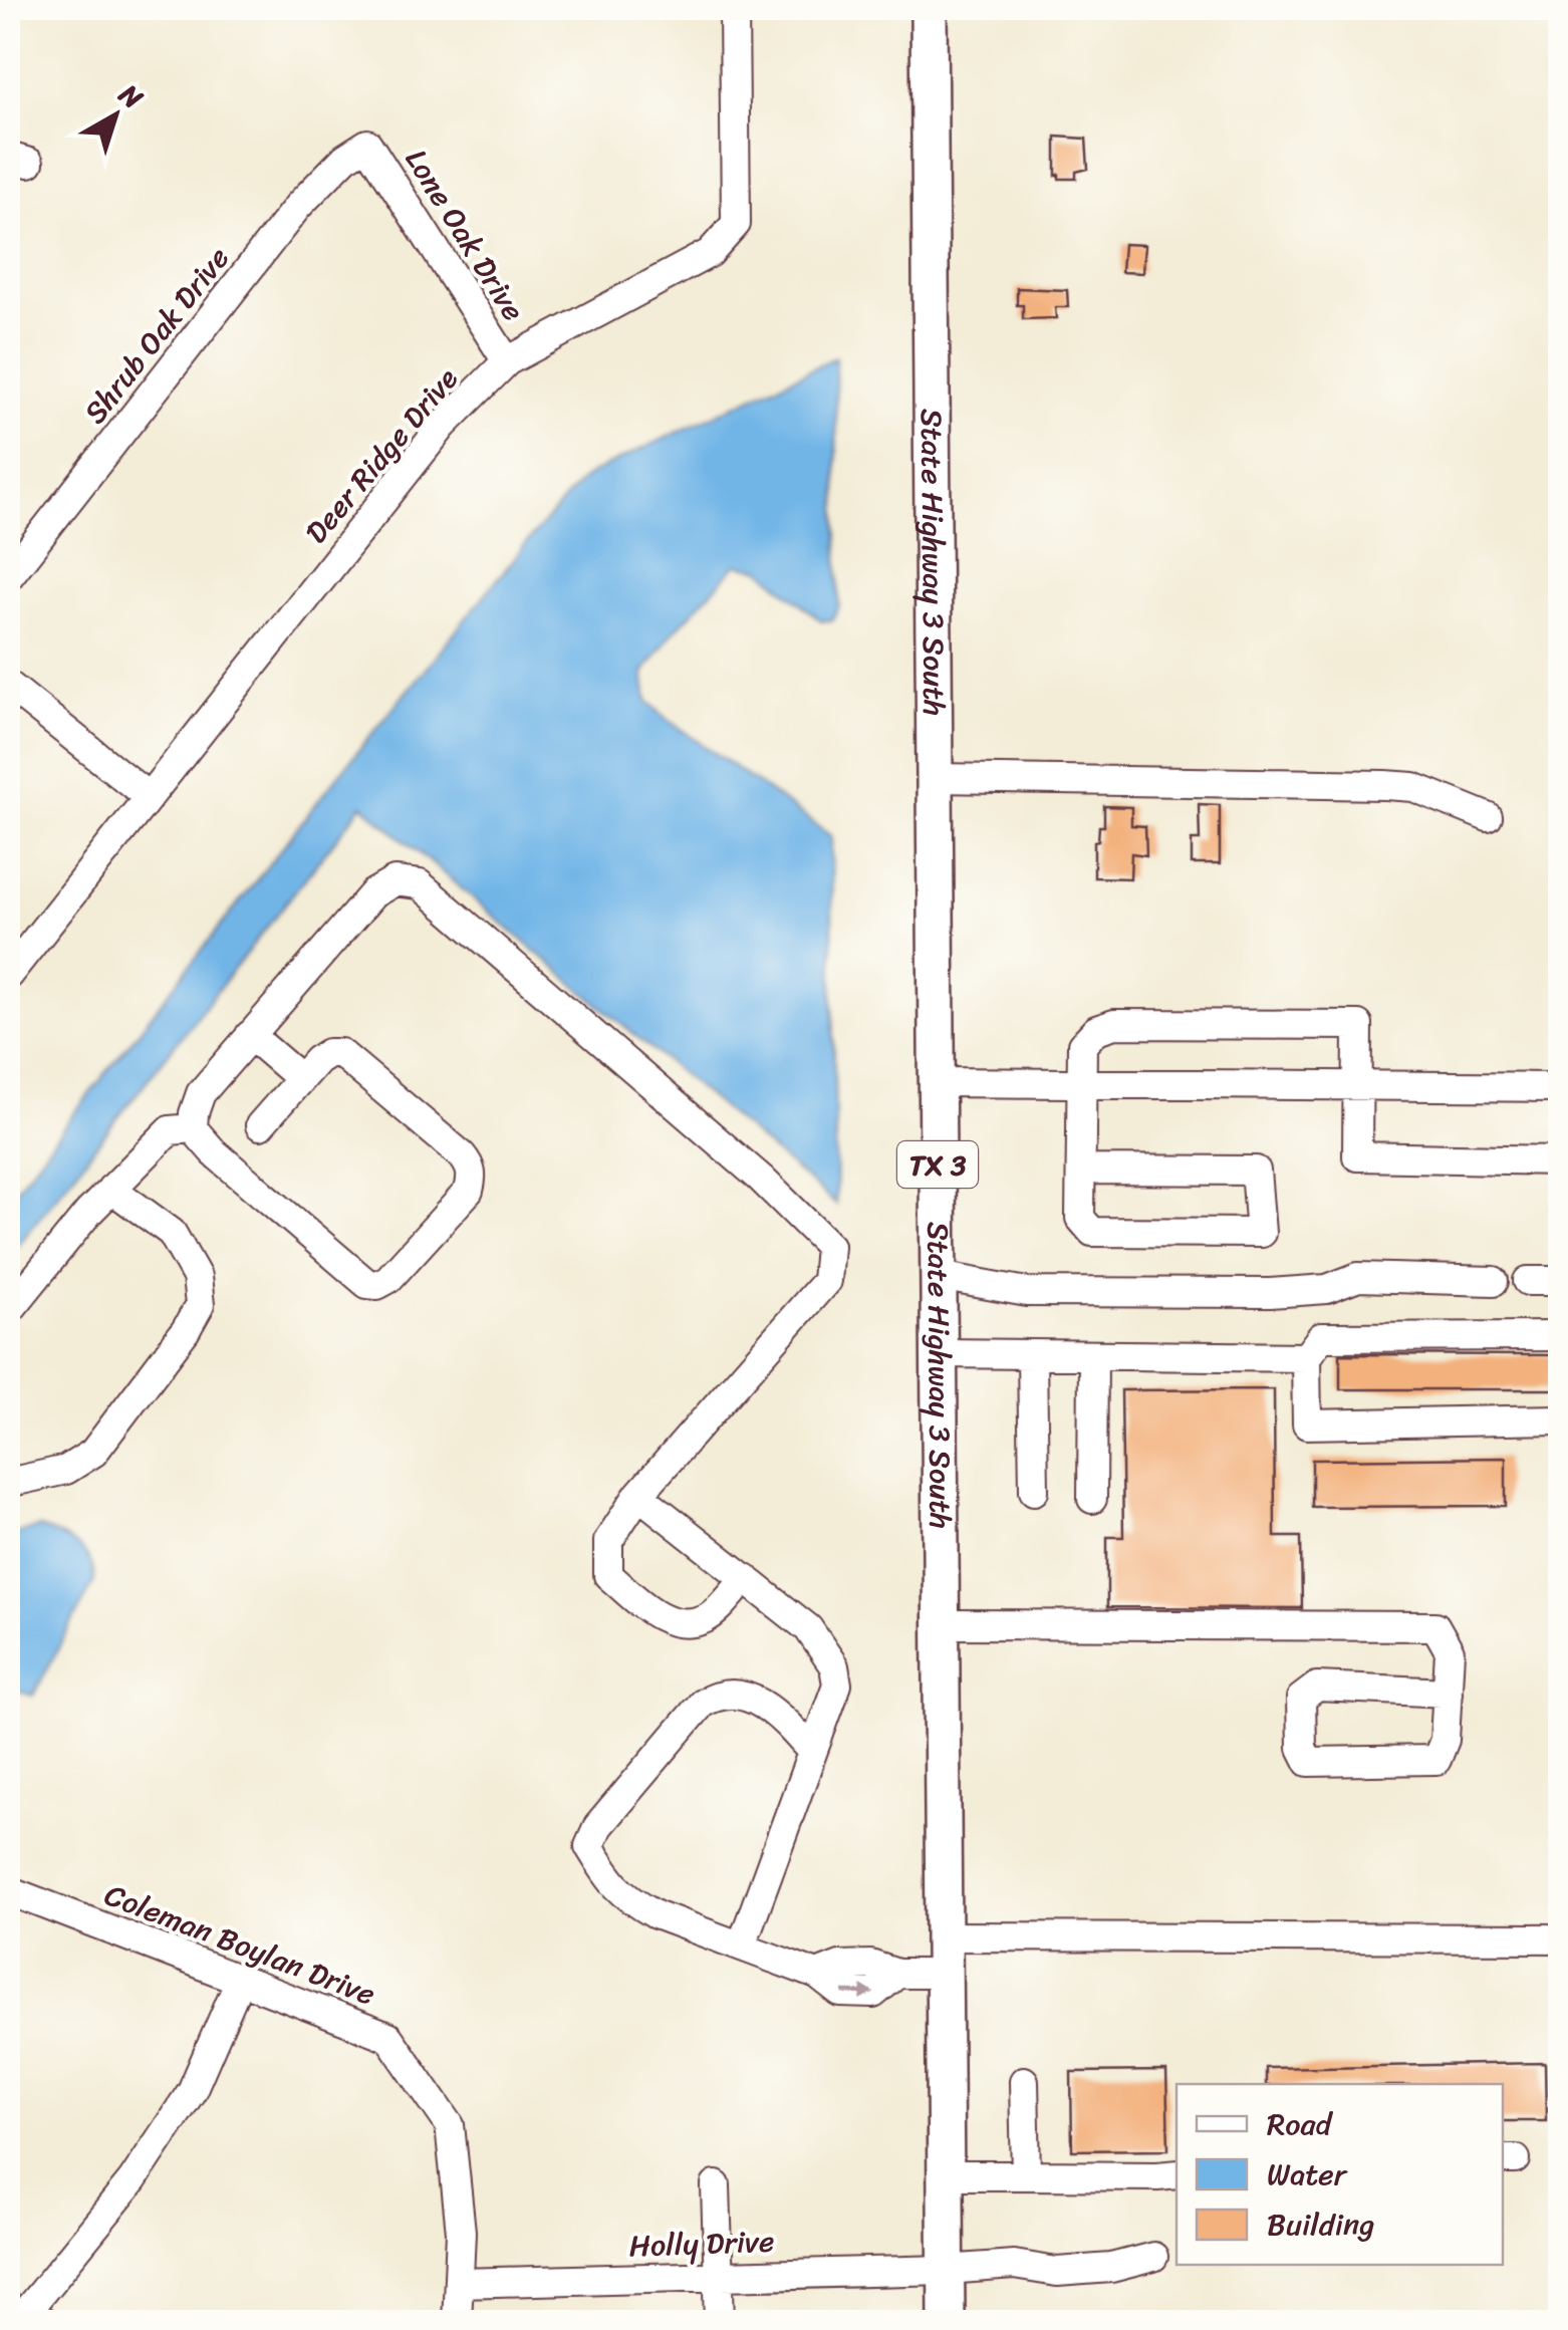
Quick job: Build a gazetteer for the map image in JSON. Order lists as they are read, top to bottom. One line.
{"streets":{"main road":["State Highway 3 South","TX 3"],"street":["Lone Oak Drive","Shrub Oak Drive","Deer Ridge Drive","Coleman Boylan Drive","Holly Drive"]},"crossings":[["Lone Oak Drive","Shrub Oak Drive"],["Lone Oak Drive","Deer Ridge Drive"],["State Highway 3 South","Holly Drive"],["Coleman Boylan Drive","Holly Drive"]],"legend":["Road","Water","Building"],"north":"top right"}
